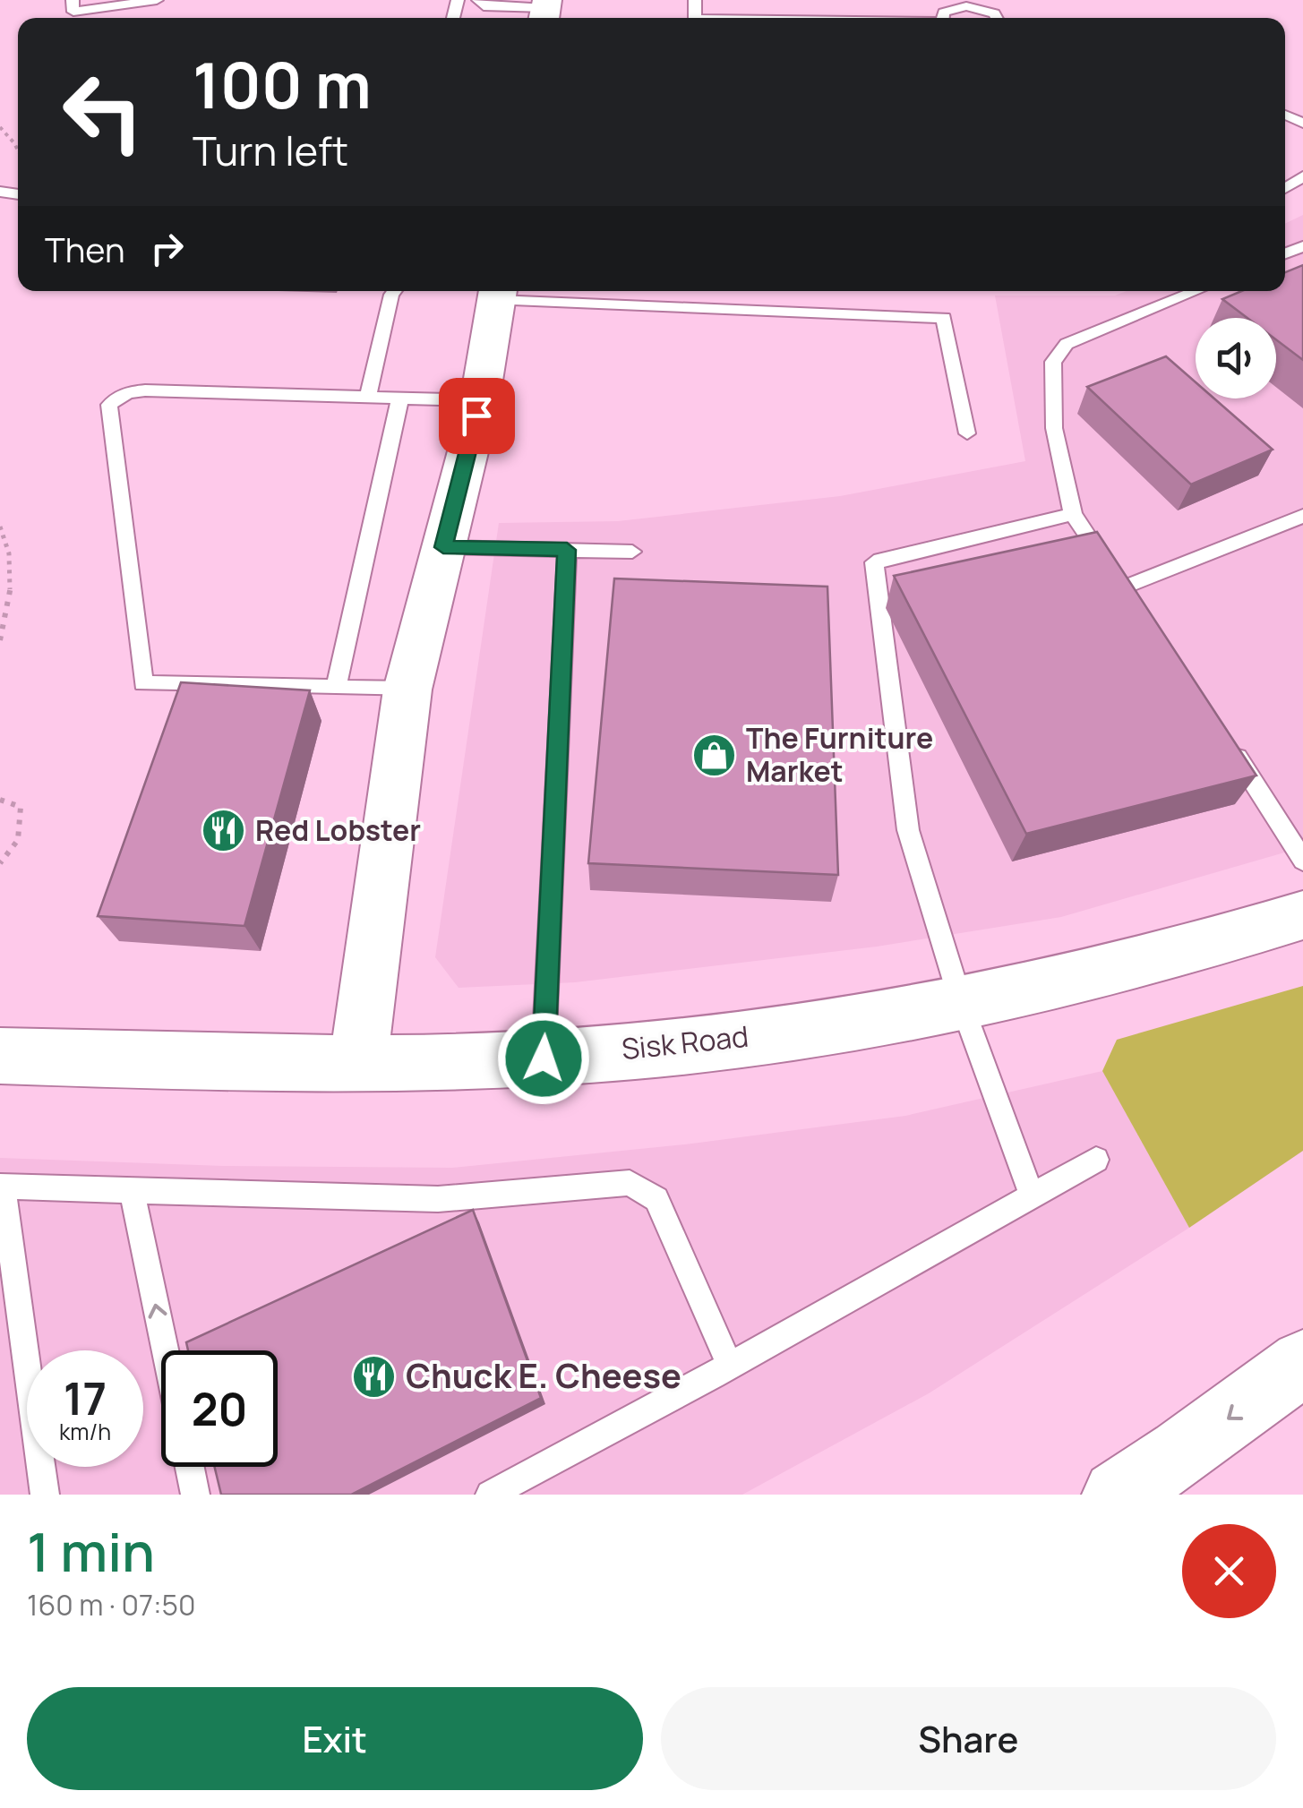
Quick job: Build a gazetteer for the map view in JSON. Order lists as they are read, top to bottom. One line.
{"streets":{"main road":["Sisk Road"]},"places":{"shop":["The Furniture Market"],"restaurant":["Red Lobster","Chuck E. Cheese"]},"page":{"turn":["100 m","Turn left"],"then":"Then","speed":"17 km/h","limit":"20","heading":["1 min","160 m · 07:50"],"buttons":["Exit","Share"]}}
